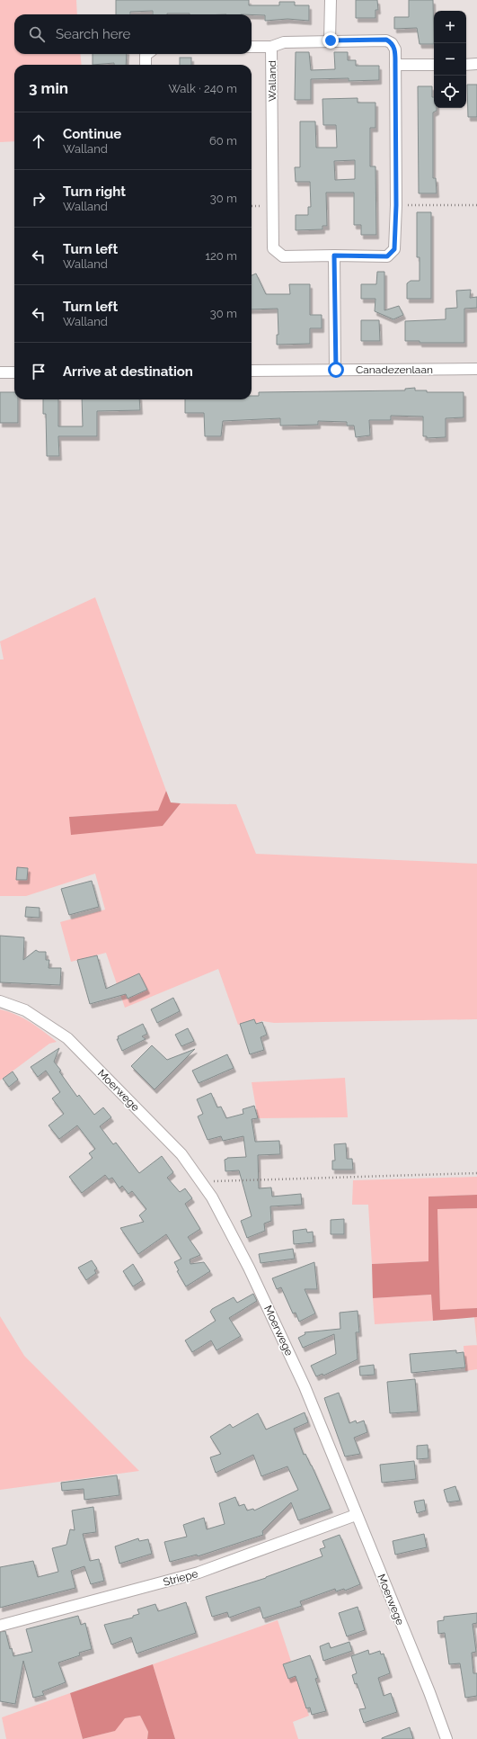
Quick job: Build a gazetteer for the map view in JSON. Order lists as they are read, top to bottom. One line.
{"streets":{"street":["Walland","Canadezenlaan","Moerwege","Striepe"]},"crossings":[["Moerwege","Striepe"]],"page":{"map_buttons":["+","−"],"search":"Search here","heading":["3 min","Walk · 240 m"],"list":[["Continue","Walland","60 m"],["Turn right","Walland","30 m"],["Turn left","Walland","120 m"],["Turn left","Walland","30 m"],"Arrive at destination"]}}
